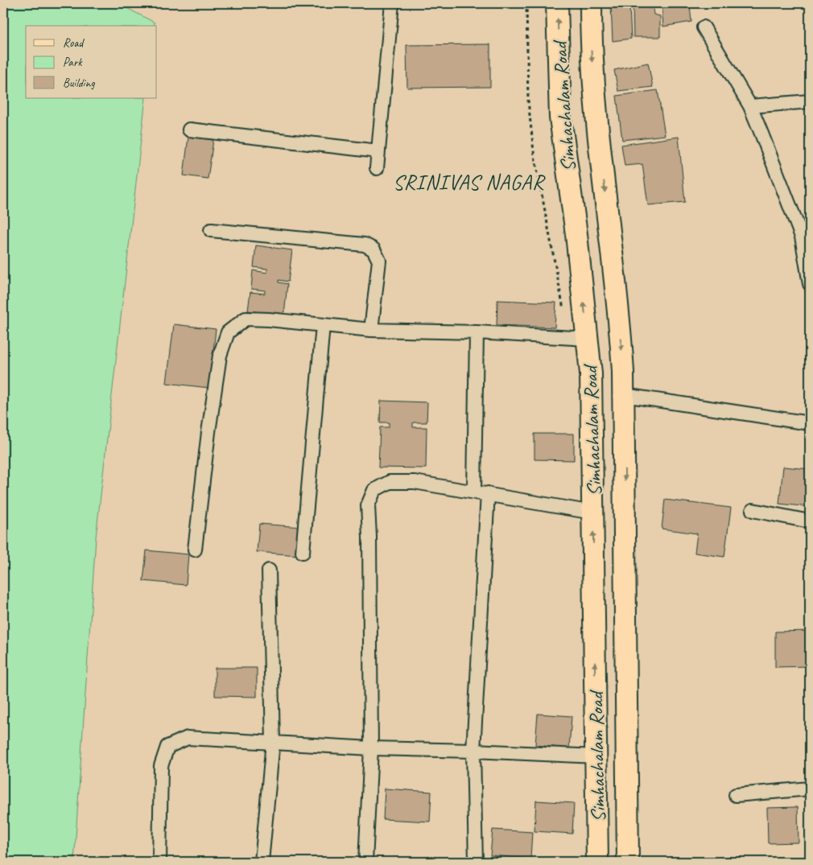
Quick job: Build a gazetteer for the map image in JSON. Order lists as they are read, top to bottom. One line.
{"streets":{"main road":["Simhachalam Road"]},"districts":["SRINIVAS NAGAR"],"legend":["Road","Park","Building"]}
